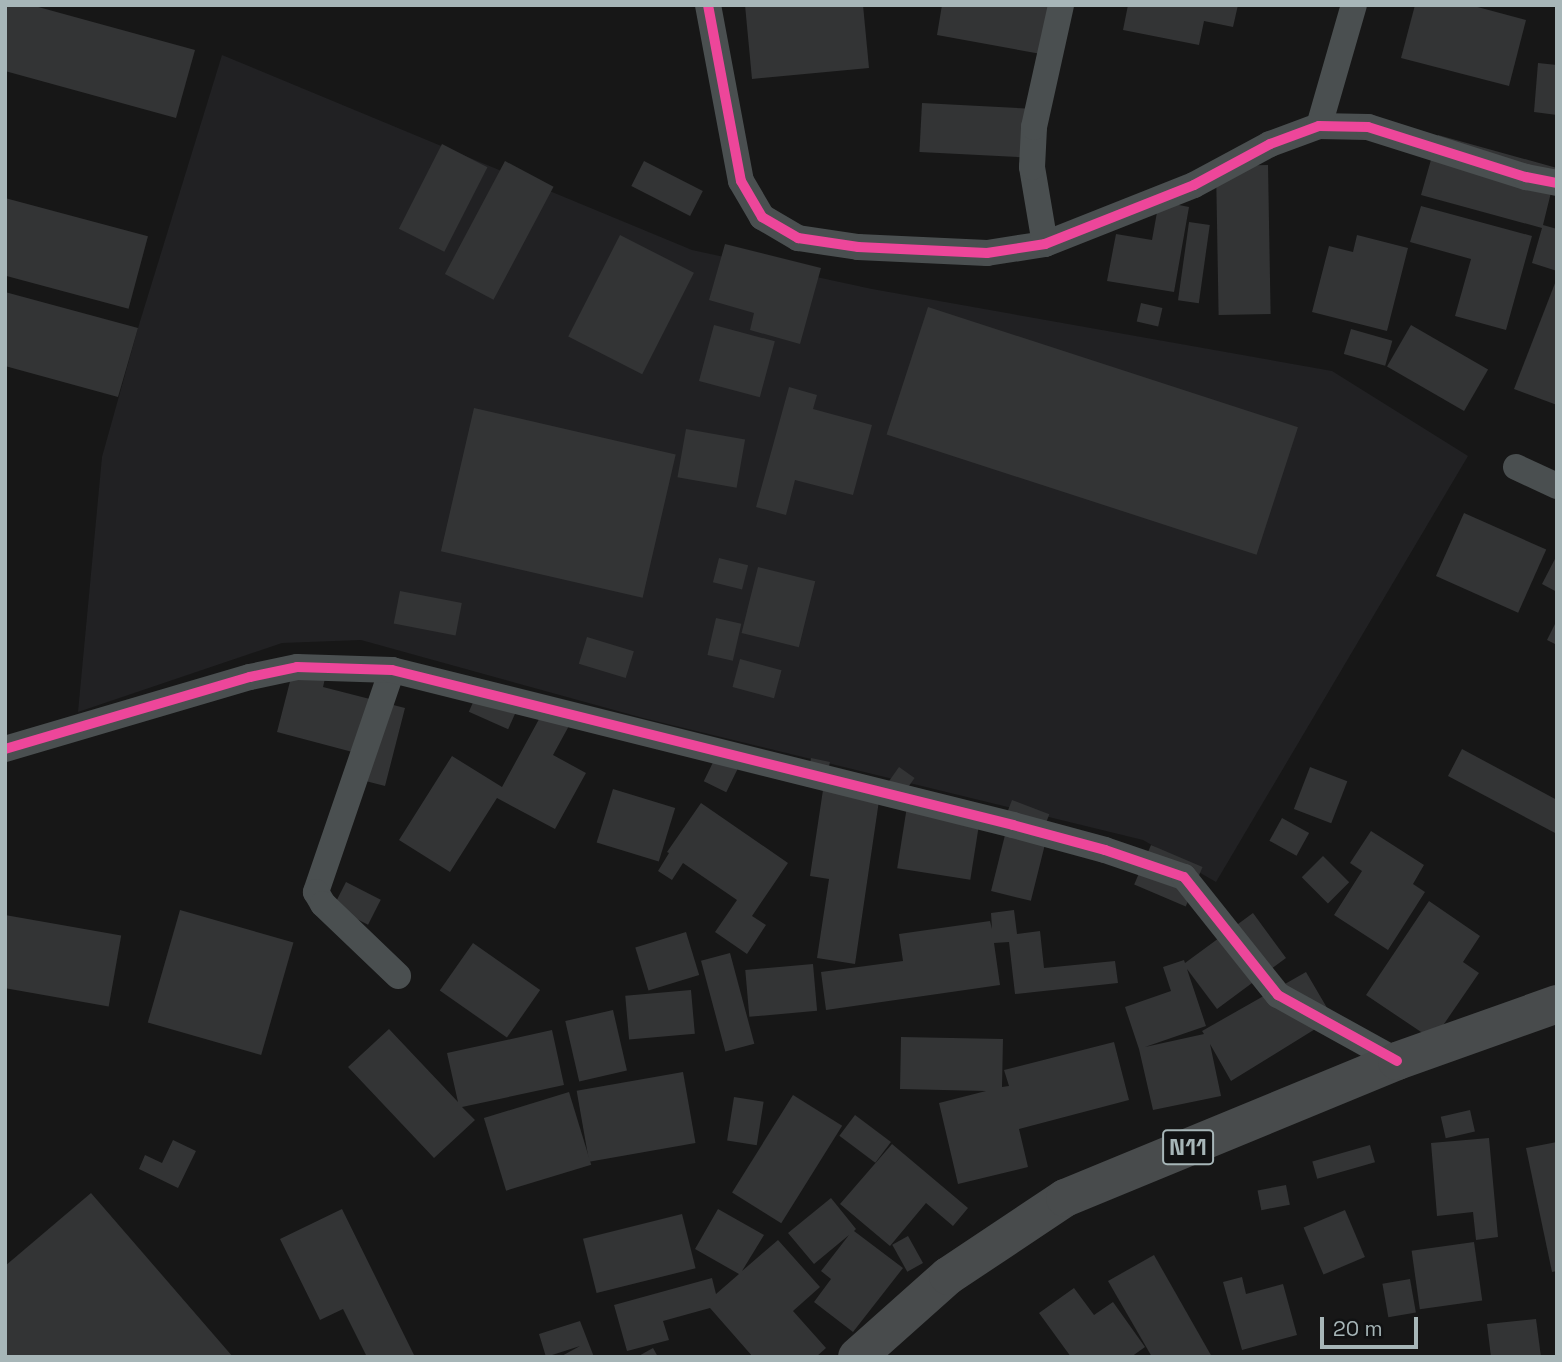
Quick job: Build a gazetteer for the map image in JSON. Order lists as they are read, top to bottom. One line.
{"streets":{"highway":["N11"]},"scale_bar":"20 m"}
